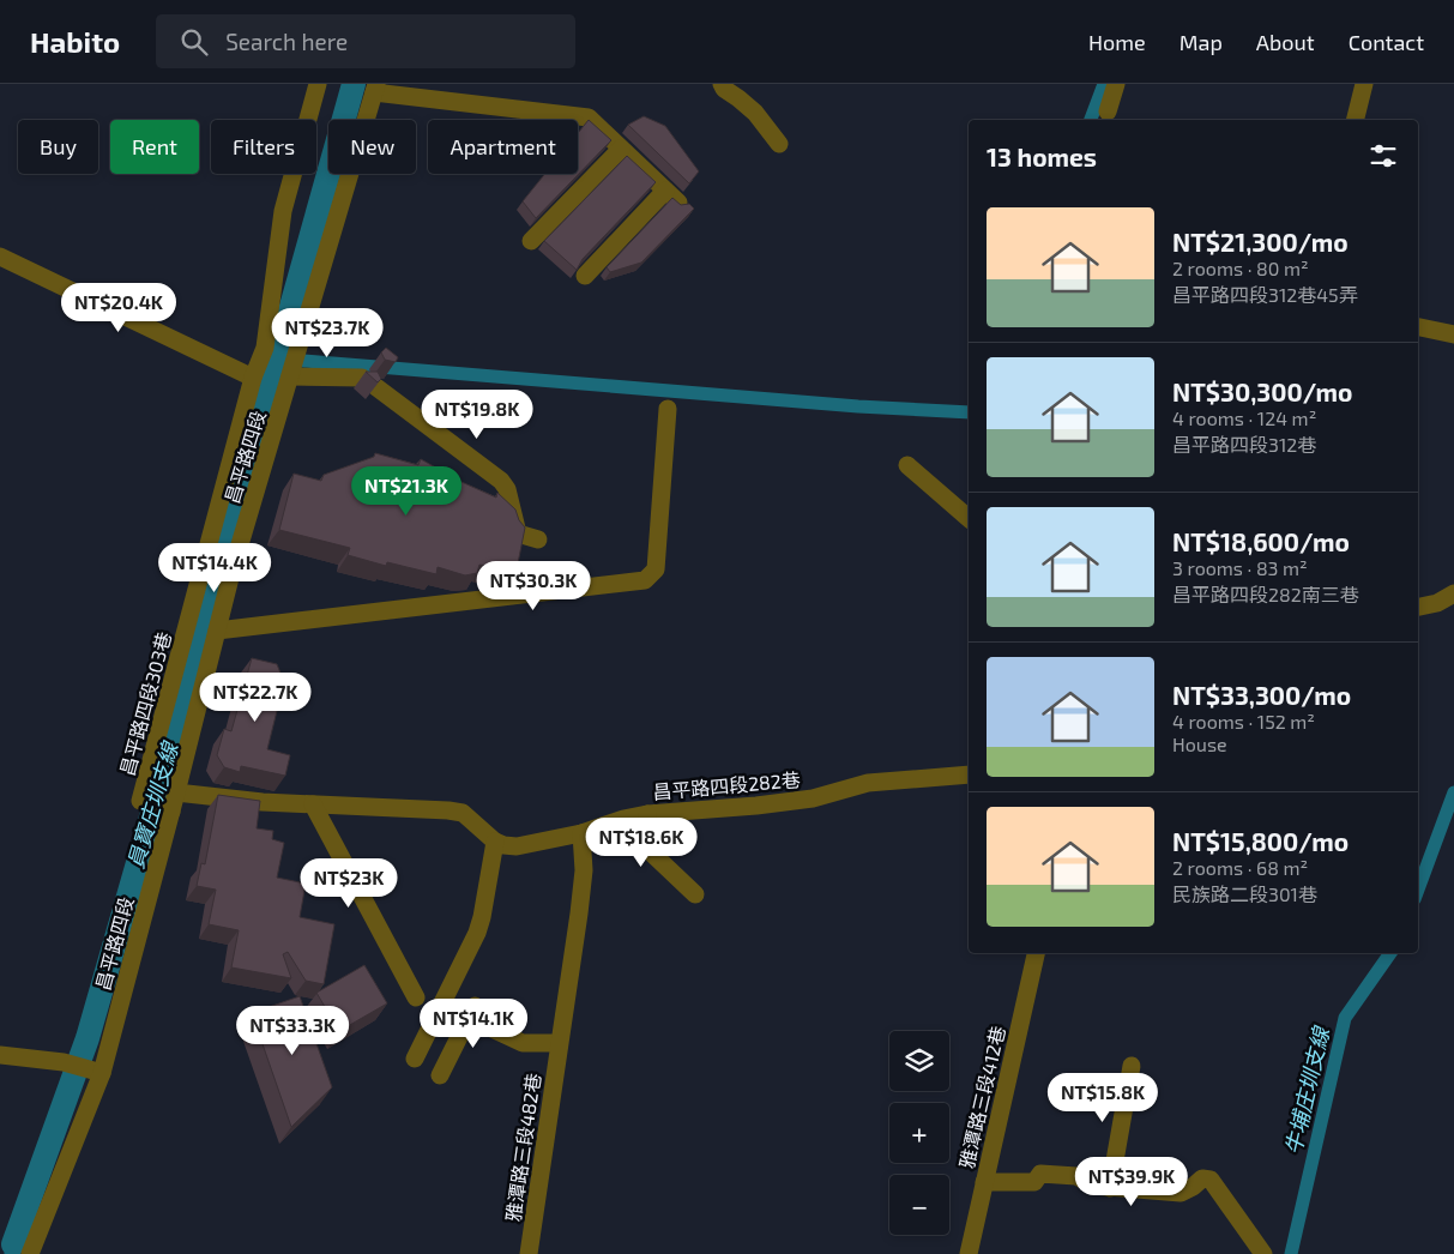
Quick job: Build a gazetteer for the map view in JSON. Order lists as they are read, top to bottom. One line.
{"streets":{"street":["昌平路四段","昌平路四段303巷","昌平路四段282巷","雅潭路三段412巷","雅潭路三段482巷"]},"crossings":[["昌平路四段","昌平路四段303巷"],["昌平路四段282巷","雅潭路三段482巷"]],"water":["員寶庄圳支線","牛埔庄圳支線"],"page":{"header":"Habito","search":"Search here","nav":["Home","Map","About","Contact"],"chip":["Buy","Rent","Filters","New","Apartment"],"heading":"13 homes","list":[{"name":"NT$21,300/mo","note":"2 rooms · 80 m² · 昌平路四段312巷45弄"},{"name":"NT$30,300/mo","note":"4 rooms · 124 m² · 昌平路四段312巷"},{"name":"NT$18,600/mo","note":"3 rooms · 83 m² · 昌平路四段282南三巷"},{"name":"NT$33,300/mo","note":"4 rooms · 152 m² · House"},{"name":"NT$15,800/mo","note":"2 rooms · 68 m² · 民族路二段301巷"}],"price":["NT$20.4K","NT$23.7K","NT$19.8K","NT$21.3K","NT$14.4K","NT$30.3K","NT$22.7K","NT$18.6K","NT$23K","NT$14.1K","NT$33.3K","NT$15.8K","NT$39.9K"],"map_buttons":["+","−"]}}
